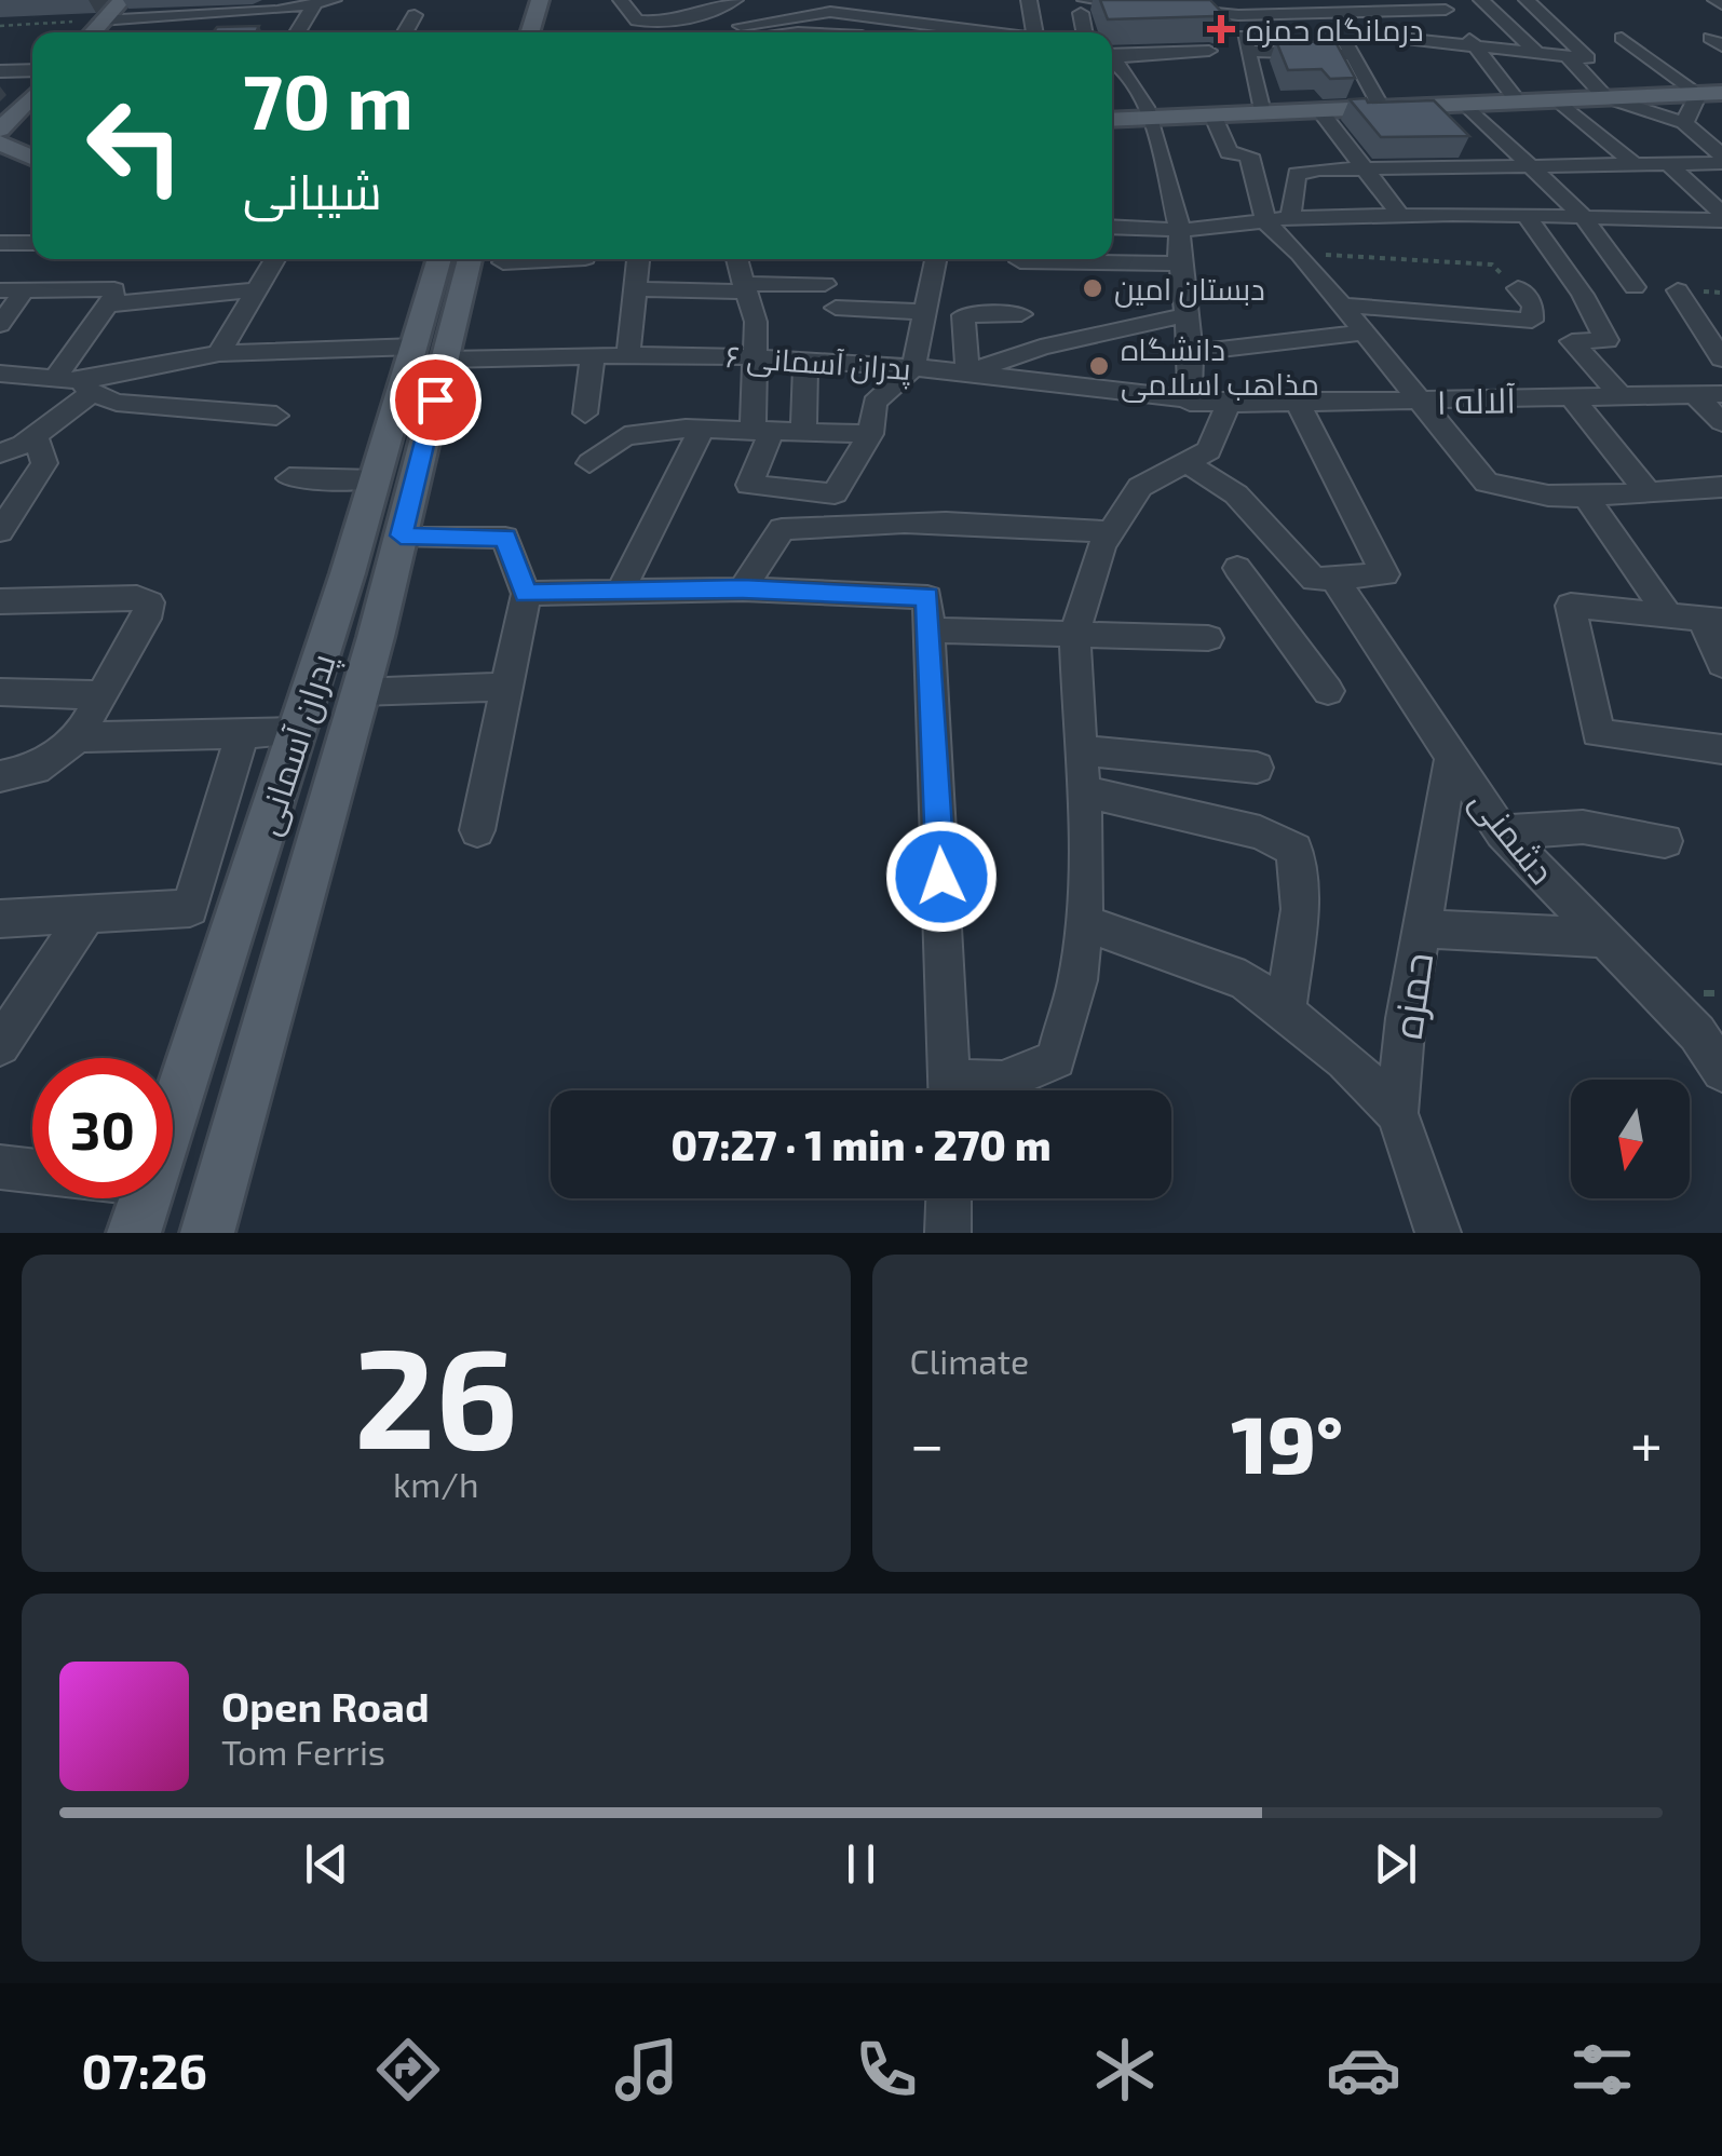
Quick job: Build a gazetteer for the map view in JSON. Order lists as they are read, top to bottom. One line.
{"streets":{"main road":["پدران آسمانی"],"street":["پدران آسمانی ۶","آلاله ۱","دشمنی","حمزه"]},"crossings":[["پدران آسمانی ۶","آلاله ۱"],["پدران آسمانی ۶","پدران آسمانی"],["دشمنی","حمزه"]],"places":{"health":["درمانگاه حمزه"],"other":["دبستان امین","دانشگاه مذاهب اسلامی"]},"north":"bottom","page":{"turn":["70 m","شیبانی"],"limit":"30","trip":"07:27 · 1 min · 270 m","tile":[["26","km/h"],"Climate"],"heat":["−","19°","+"],"song":["Open Road","Tom Ferris"],"tabs":"07:26"}}
